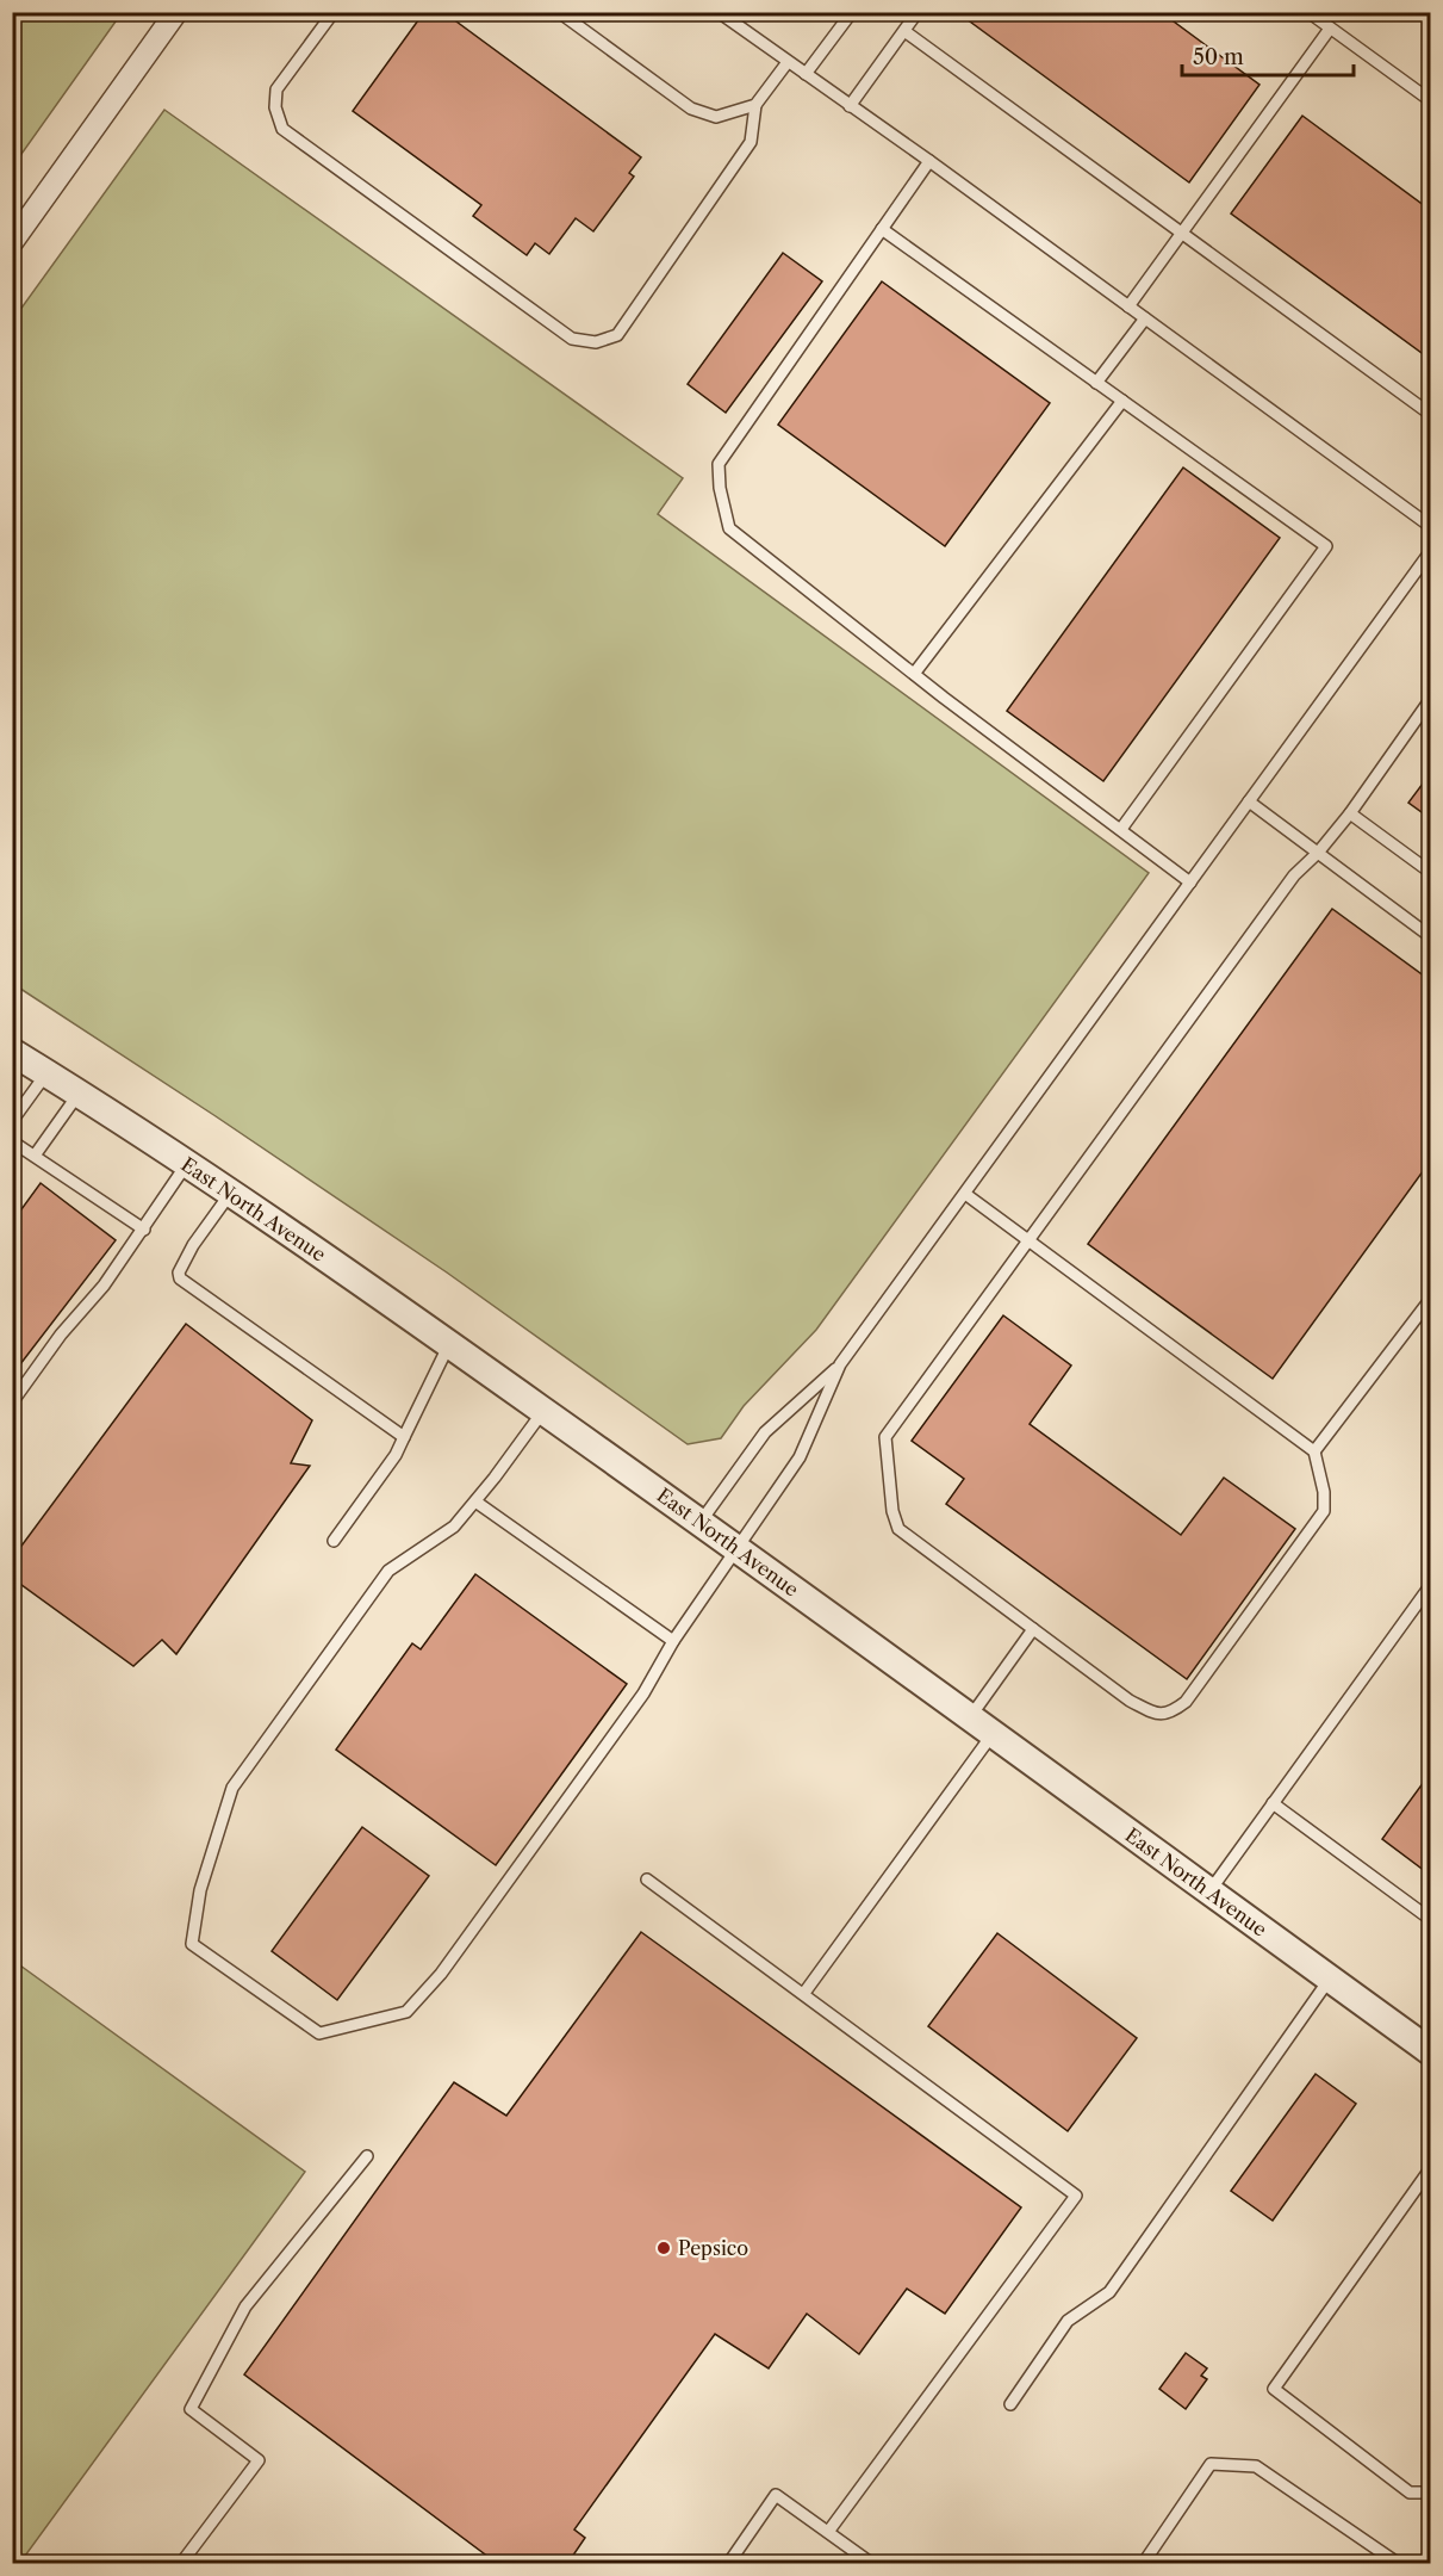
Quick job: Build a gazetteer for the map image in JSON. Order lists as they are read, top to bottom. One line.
{"streets":{"street":["East North Avenue"]},"places":["Pepsico"],"scale_bar":"50 m"}
